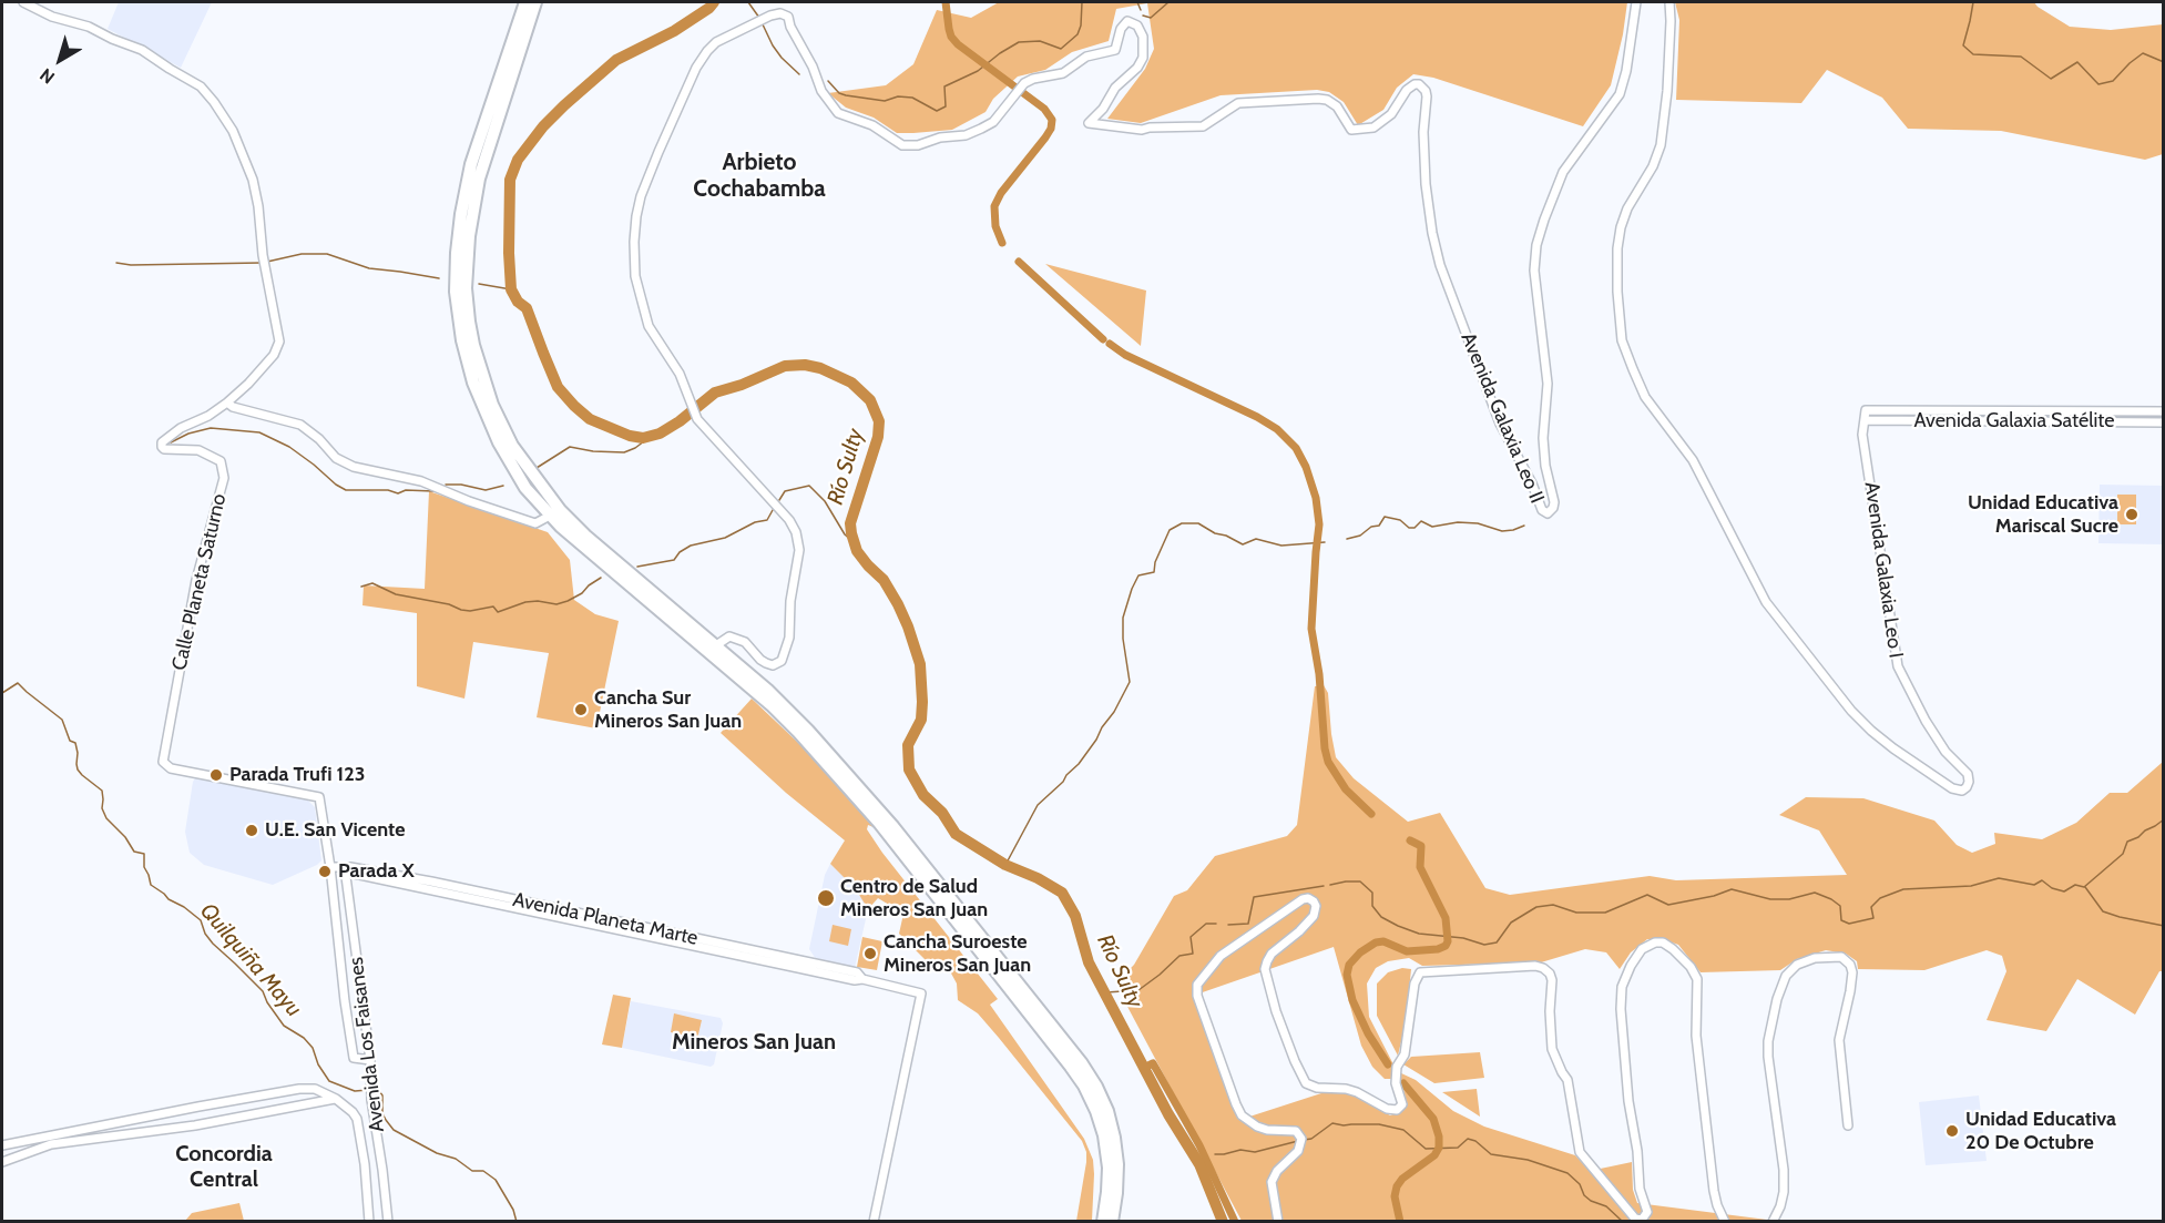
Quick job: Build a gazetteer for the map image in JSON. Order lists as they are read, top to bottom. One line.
{"streets":{"street":["Avenida Galaxia Leo II","Avenida Galaxia Satélite","Avenida Galaxia Leo I","Calle Planeta Saturno","Avenida Planeta Marte","Avenida Los Faisanes"]},"crossings":[["Avenida Galaxia Satélite","Avenida Galaxia Leo I"],["Calle Planeta Saturno","Avenida Los Faisanes"],["Avenida Planeta Marte","Avenida Los Faisanes"]],"districts":["Arbieto Cochabamba","Mineros San Juan","Concordia Central"],"water":["Río Sulty","Quilquiña Mayu"],"places":["Unidad Educativa Mariscal Sucre","Cancha Sur Mineros San Juan","Parada Trufi 123","U.E. San Vicente","Parada X","Centro de Salud Mineros San Juan","Cancha Suroeste Mineros San Juan","Unidad Educativa 20 De Octubre"],"north":"bottom left"}
